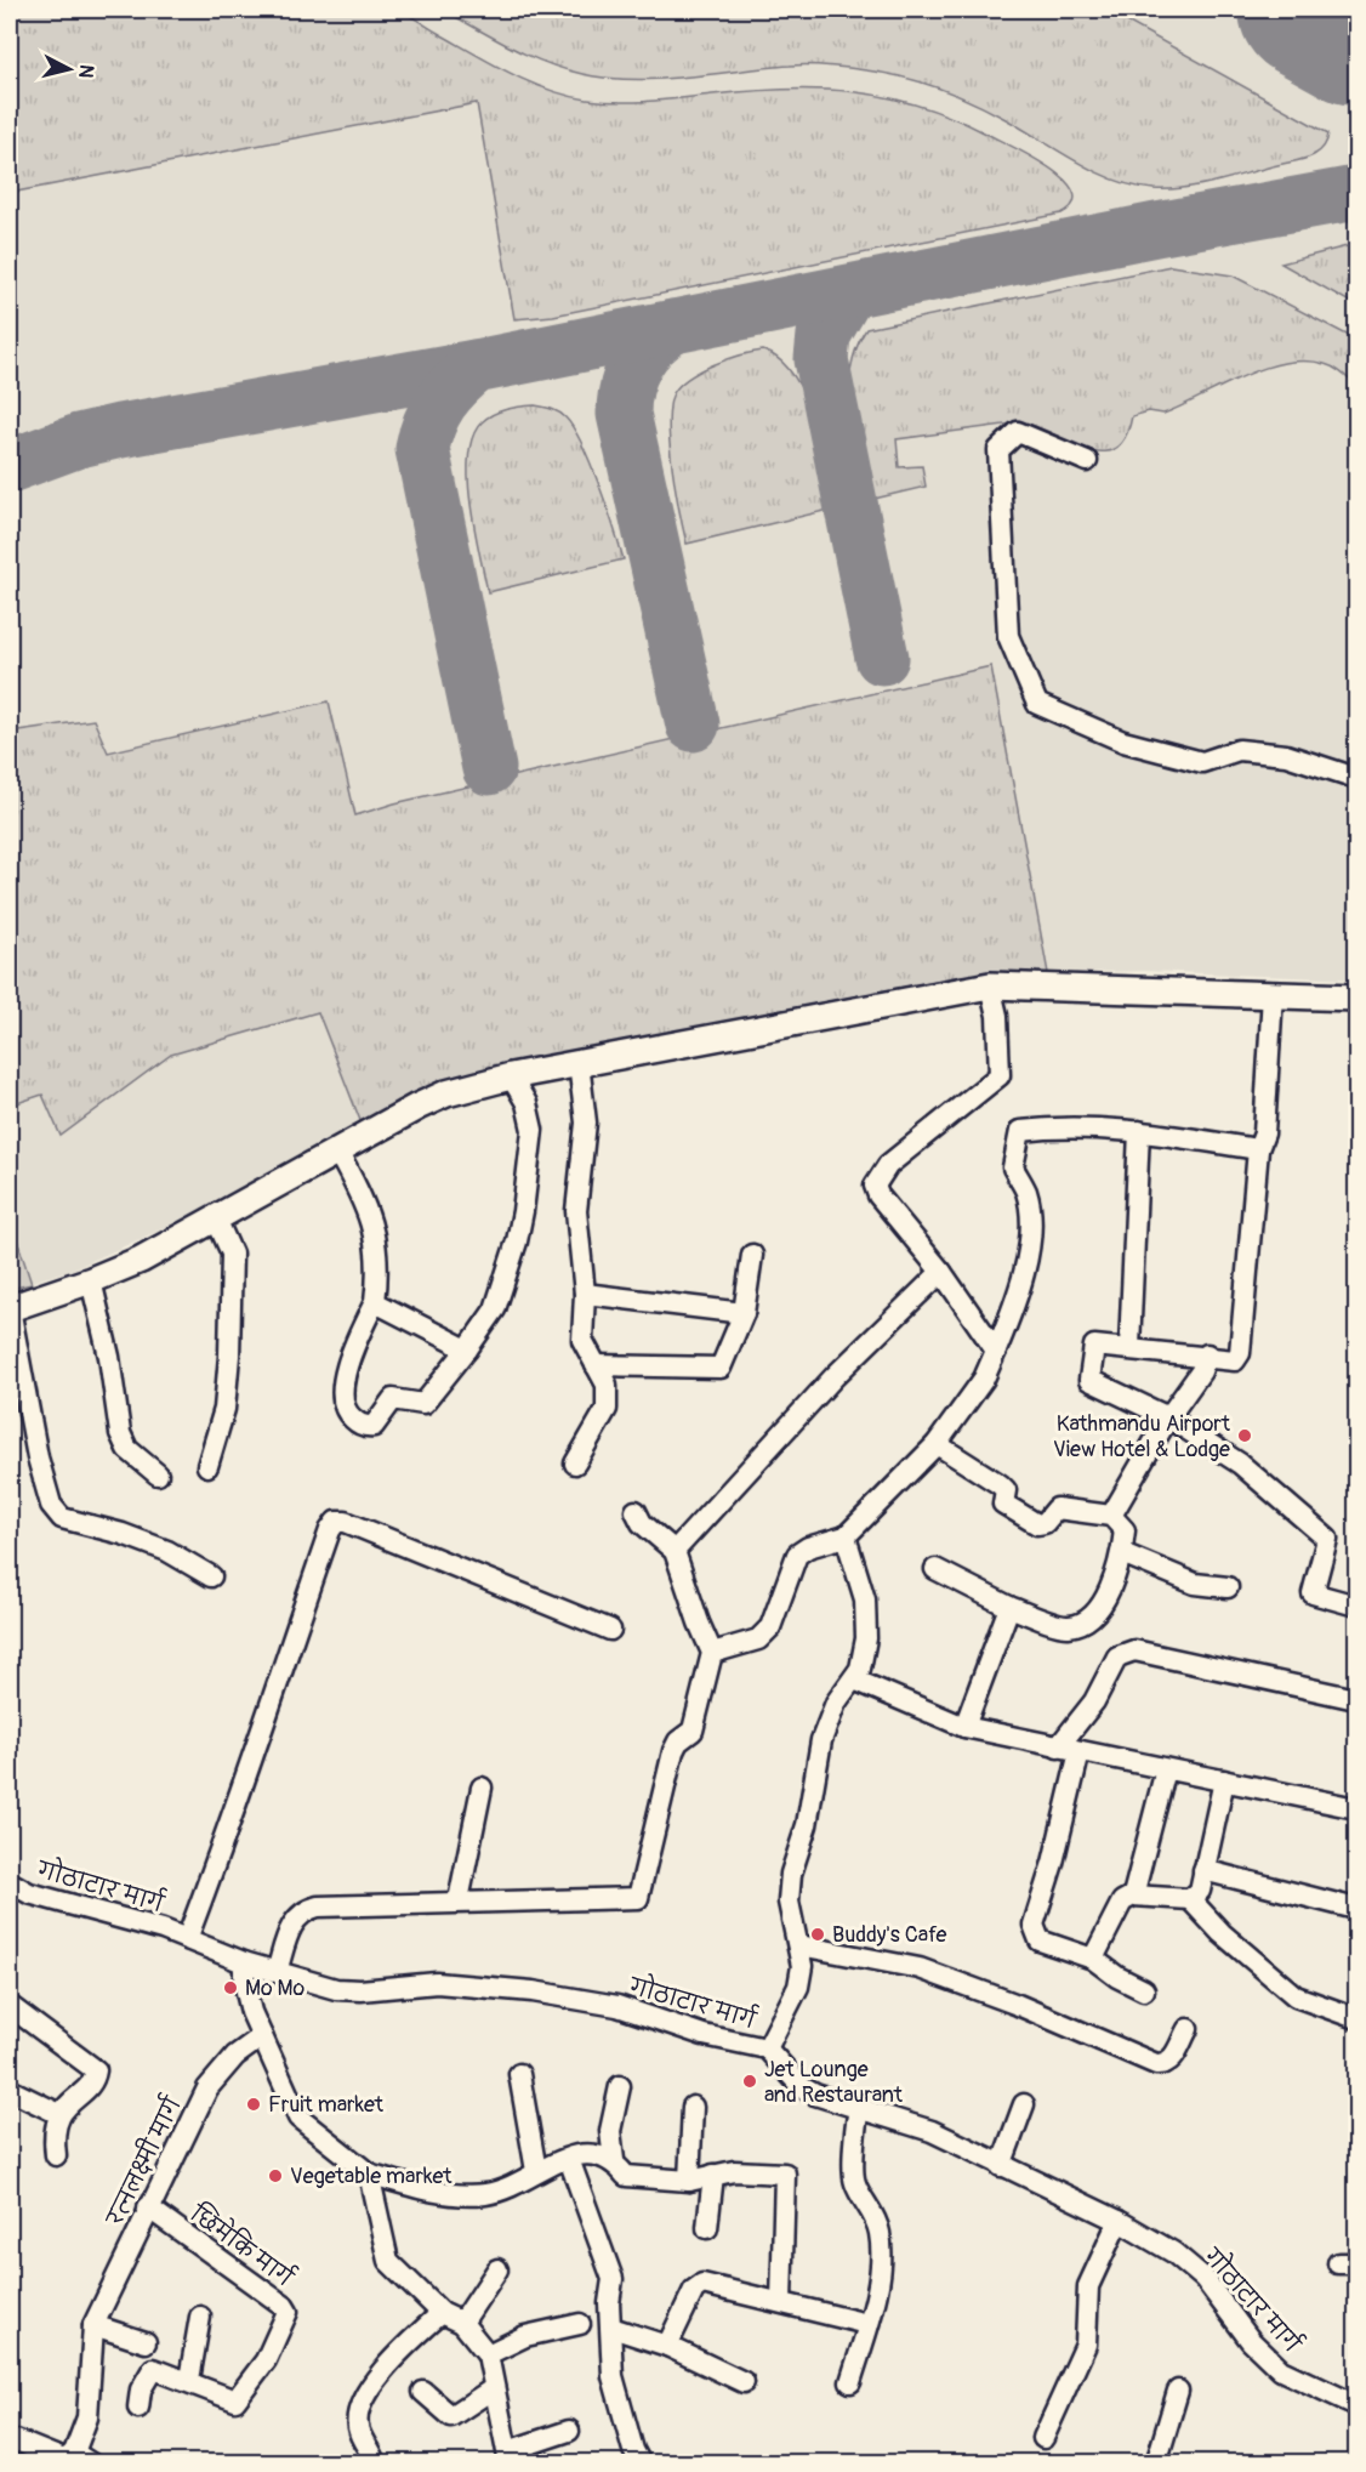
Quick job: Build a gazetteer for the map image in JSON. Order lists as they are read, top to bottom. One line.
{"streets":{"street":["गोठाटार मार्ग","रत्नलक्ष्मी मार्ग","छिमेकि मार्ग"]},"crossings":[["रत्नलक्ष्मी मार्ग","छिमेकि मार्ग"]],"places":["Kathmandu Airport View Hotel & Lodge","Buddy's Cafe","Mo Mo","Jet Lounge and Restaurant","Fruit market","Vegetable market"],"north":"right"}
